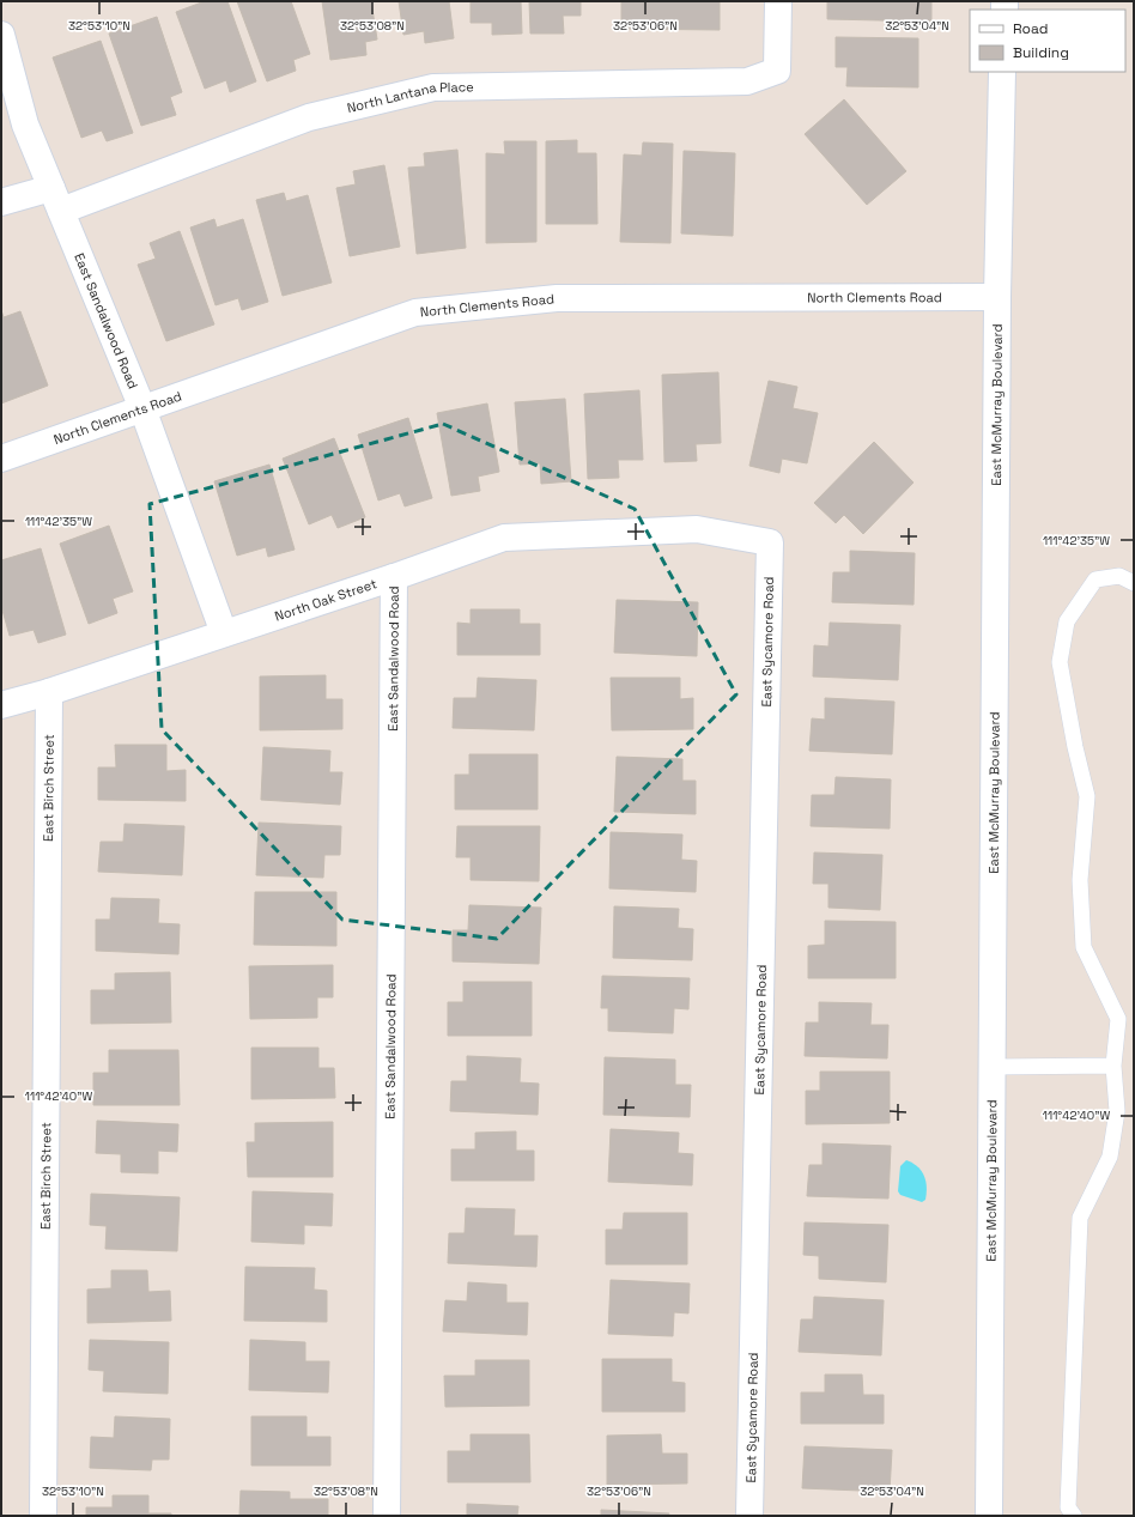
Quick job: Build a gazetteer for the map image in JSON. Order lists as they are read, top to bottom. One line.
{"streets":{"street":["North Lantana Place","North Clements Road","East Sandalwood Road","East McMurray Boulevard","North Oak Street","East Sycamore Road","East Birch Street"]},"crossings":[["North Lantana Place","East Sandalwood Road"],["North Clements Road","East Sandalwood Road"],["North Clements Road","East McMurray Boulevard"],["East Sandalwood Road","North Oak Street"],["North Oak Street","East Sycamore Road"],["North Oak Street","East Birch Street"]],"legend":["Road","Building"],"coordinates":["32°53'10\"N","32°53'08\"N","32°53'06\"N","32°53'04\"N","111°42'35\"W","111°42'40\"W"]}
